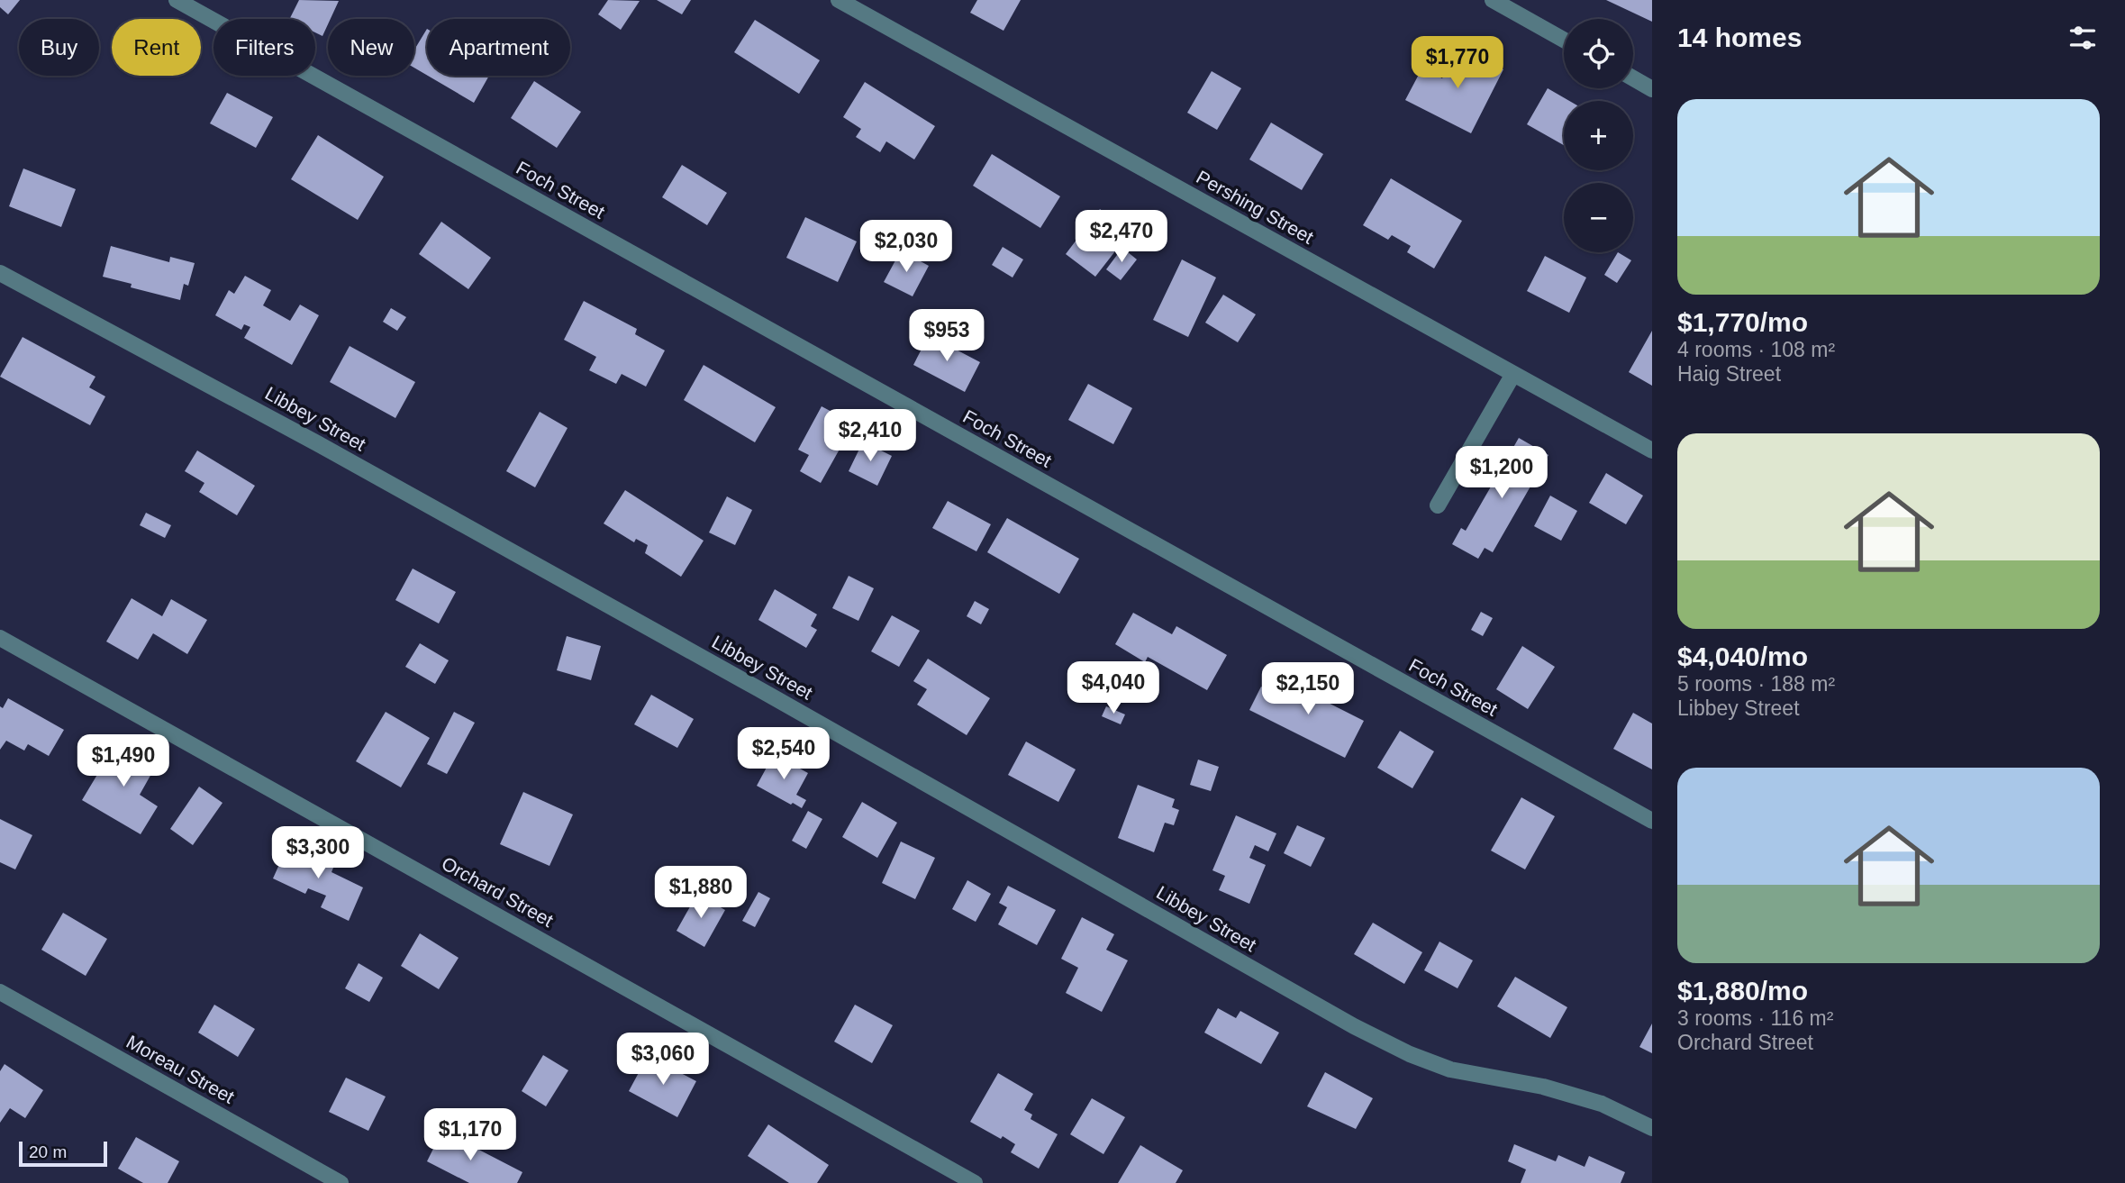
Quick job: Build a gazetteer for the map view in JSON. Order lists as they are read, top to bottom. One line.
{"streets":{"street":["Foch Street","Pershing Street","Libbey Street","Orchard Street","Moreau Street"]},"scale_bar":"20 m","page":{"heading":"14 homes","map_buttons":["+","−"],"chip":["Buy","Rent","Filters","New","Apartment"],"price":["$1,770","$2,470","$2,030","$953","$2,410","$1,200","$4,040","$2,150","$2,540","$1,490","$3,300","$1,880","$3,060","$1,170"],"list":[{"name":"$1,770/mo","note":"4 rooms · 108 m² · Haig Street"},{"name":"$4,040/mo","note":"5 rooms · 188 m² · Libbey Street"},{"name":"$1,880/mo","note":"3 rooms · 116 m² · Orchard Street"}],"scale":"20 m"}}
